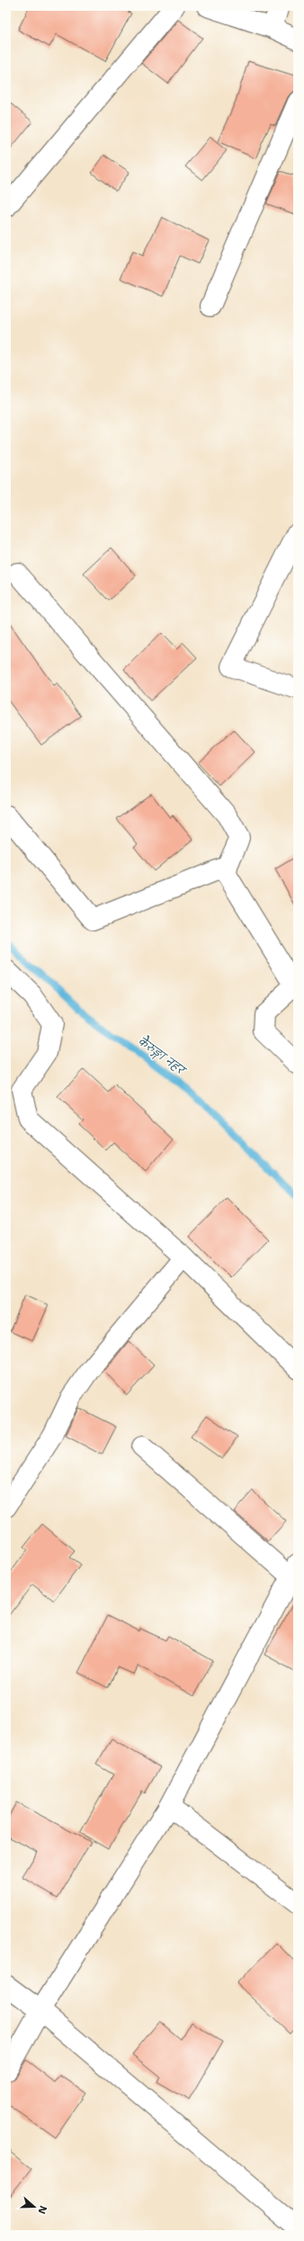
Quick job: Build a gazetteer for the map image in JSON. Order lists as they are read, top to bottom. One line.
{"water":["केेरुङ्गा नहर"],"north":"right"}
